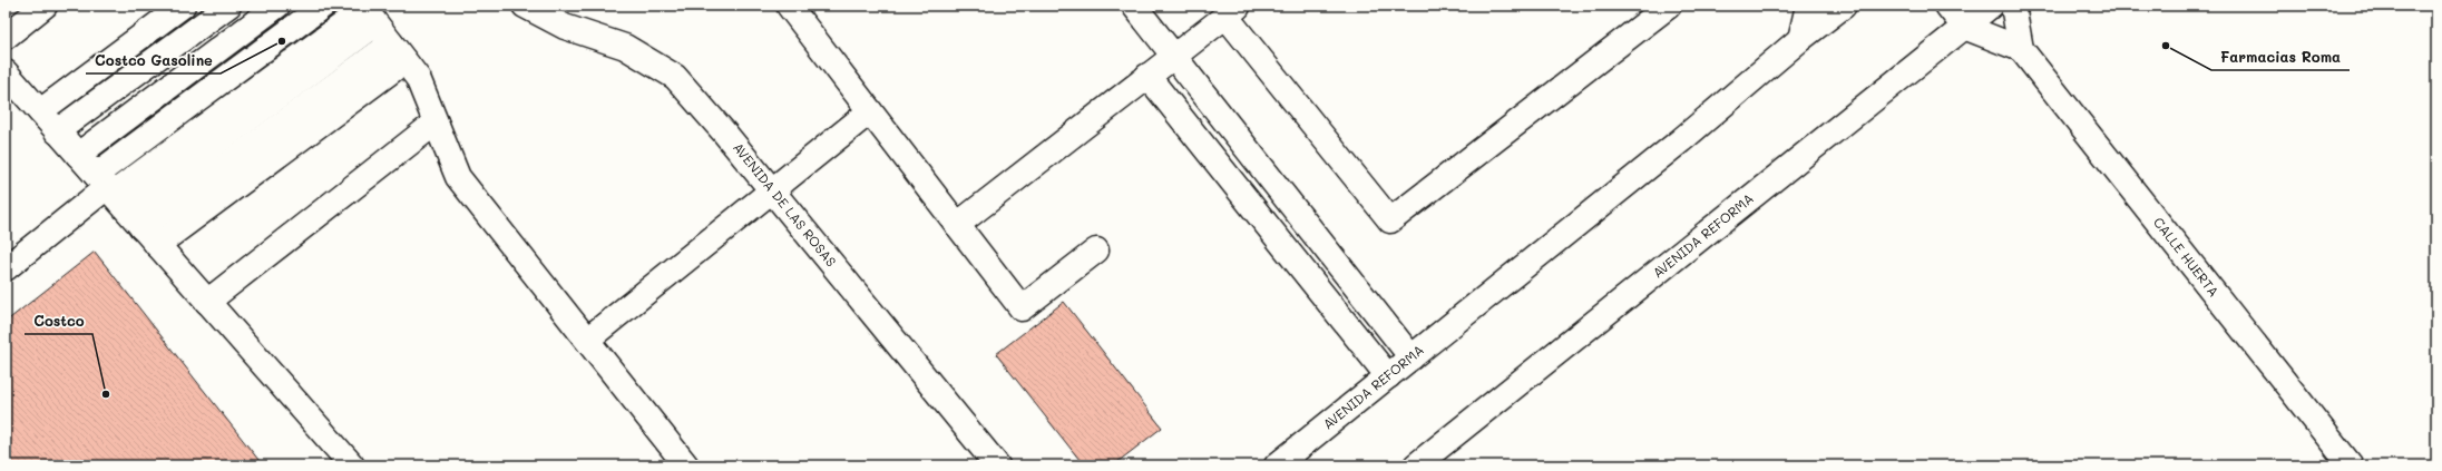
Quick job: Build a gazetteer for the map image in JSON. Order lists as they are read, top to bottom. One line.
{"streets":{"main road":["AVENIDA DE LAS ROSAS","AVENIDA REFORMA","CALLE HUERTA"]},"places":["Costco Gasoline","Farmacias Roma","Costco"]}
